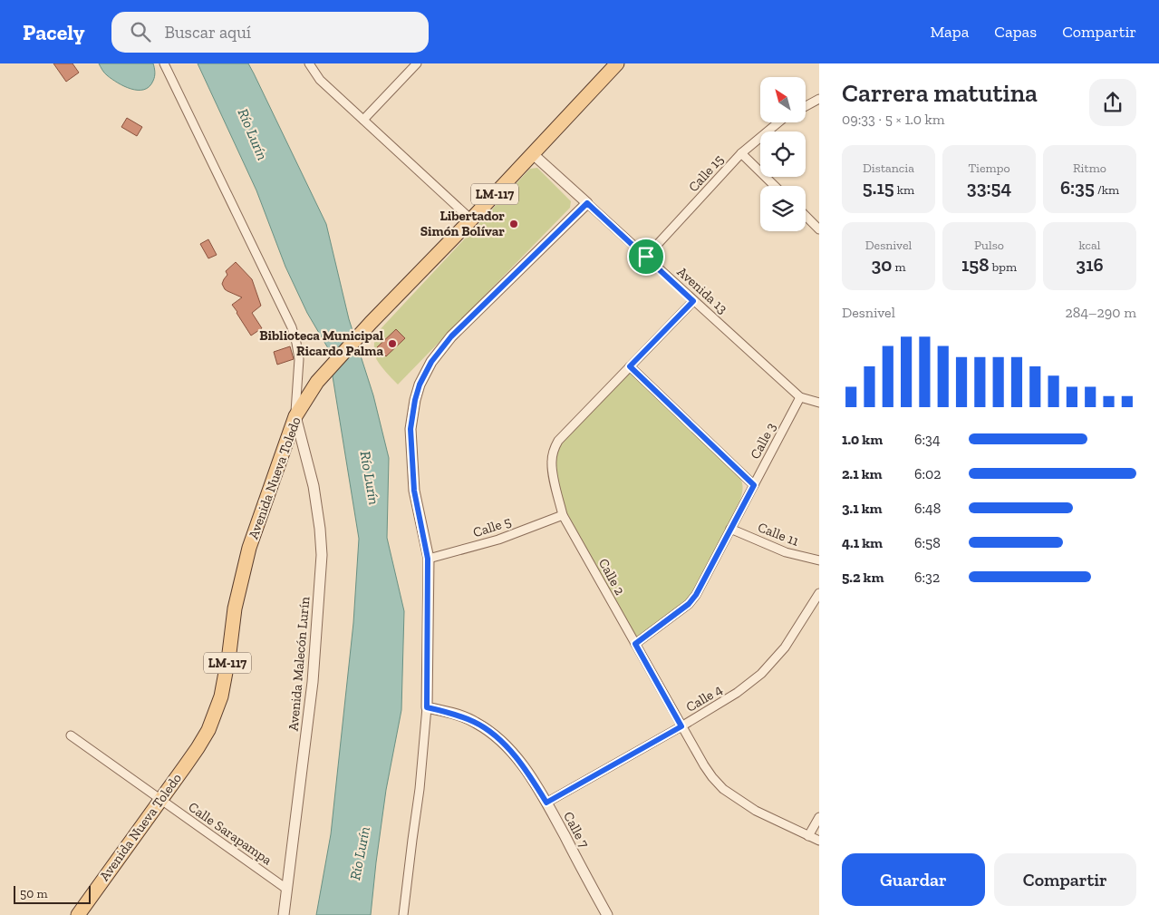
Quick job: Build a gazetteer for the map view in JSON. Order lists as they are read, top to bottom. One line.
{"streets":{"main road":["LM-117","Avenida Nueva Toledo"],"street":["Calle 15","Avenida 13","Calle 3","Calle 5","Calle 11","Calle 2","Avenida Malecón Lurín","Calle 4","Calle 7","Calle Sarapampa"]},"crossings":[["Calle 15","Avenida 13"],["Avenida 13","Calle 3"],["Avenida 13","Avenida Nueva Toledo"],["Avenida 13","Calle 2"],["Calle 3","Calle 11"],["Calle 3","Calle 2"],["Avenida Nueva Toledo","Avenida Malecón Lurín"],["Avenida Nueva Toledo","Calle Sarapampa"],["Calle 5","Calle 2"],["Calle 2","Calle 4"],["Avenida Malecón Lurín","Calle Sarapampa"],["Calle 4","Calle 7"]],"water":["Río Lurín"],"places":["Libertador Simón Bolívar","Biblioteca Municipal Ricardo Palma"],"scale_bar":"50 m","north":"top left","page":{"header":"Pacely","search":"Buscar aquí","nav":["Mapa","Capas","Compartir"],"heading":["Carrera matutina","09:33 · 5 × 1.0 km"],"stats":[["Distancia","5.15 km"],["Tiempo","33:54"],["Ritmo","6:35 /km"],["Desnivel","30 m"],["Pulso","158 bpm"],["kcal","316"]],"chart":["Desnivel","284–290 m"],"list":[{"name":"1.0 km","note":"6:34"},{"name":"2.1 km","note":"6:02"},{"name":"3.1 km","note":"6:48"},{"name":"4.1 km","note":"6:58"},{"name":"5.2 km","note":"6:32"}],"buttons":["Guardar","Compartir"],"scale":"50 m"}}
